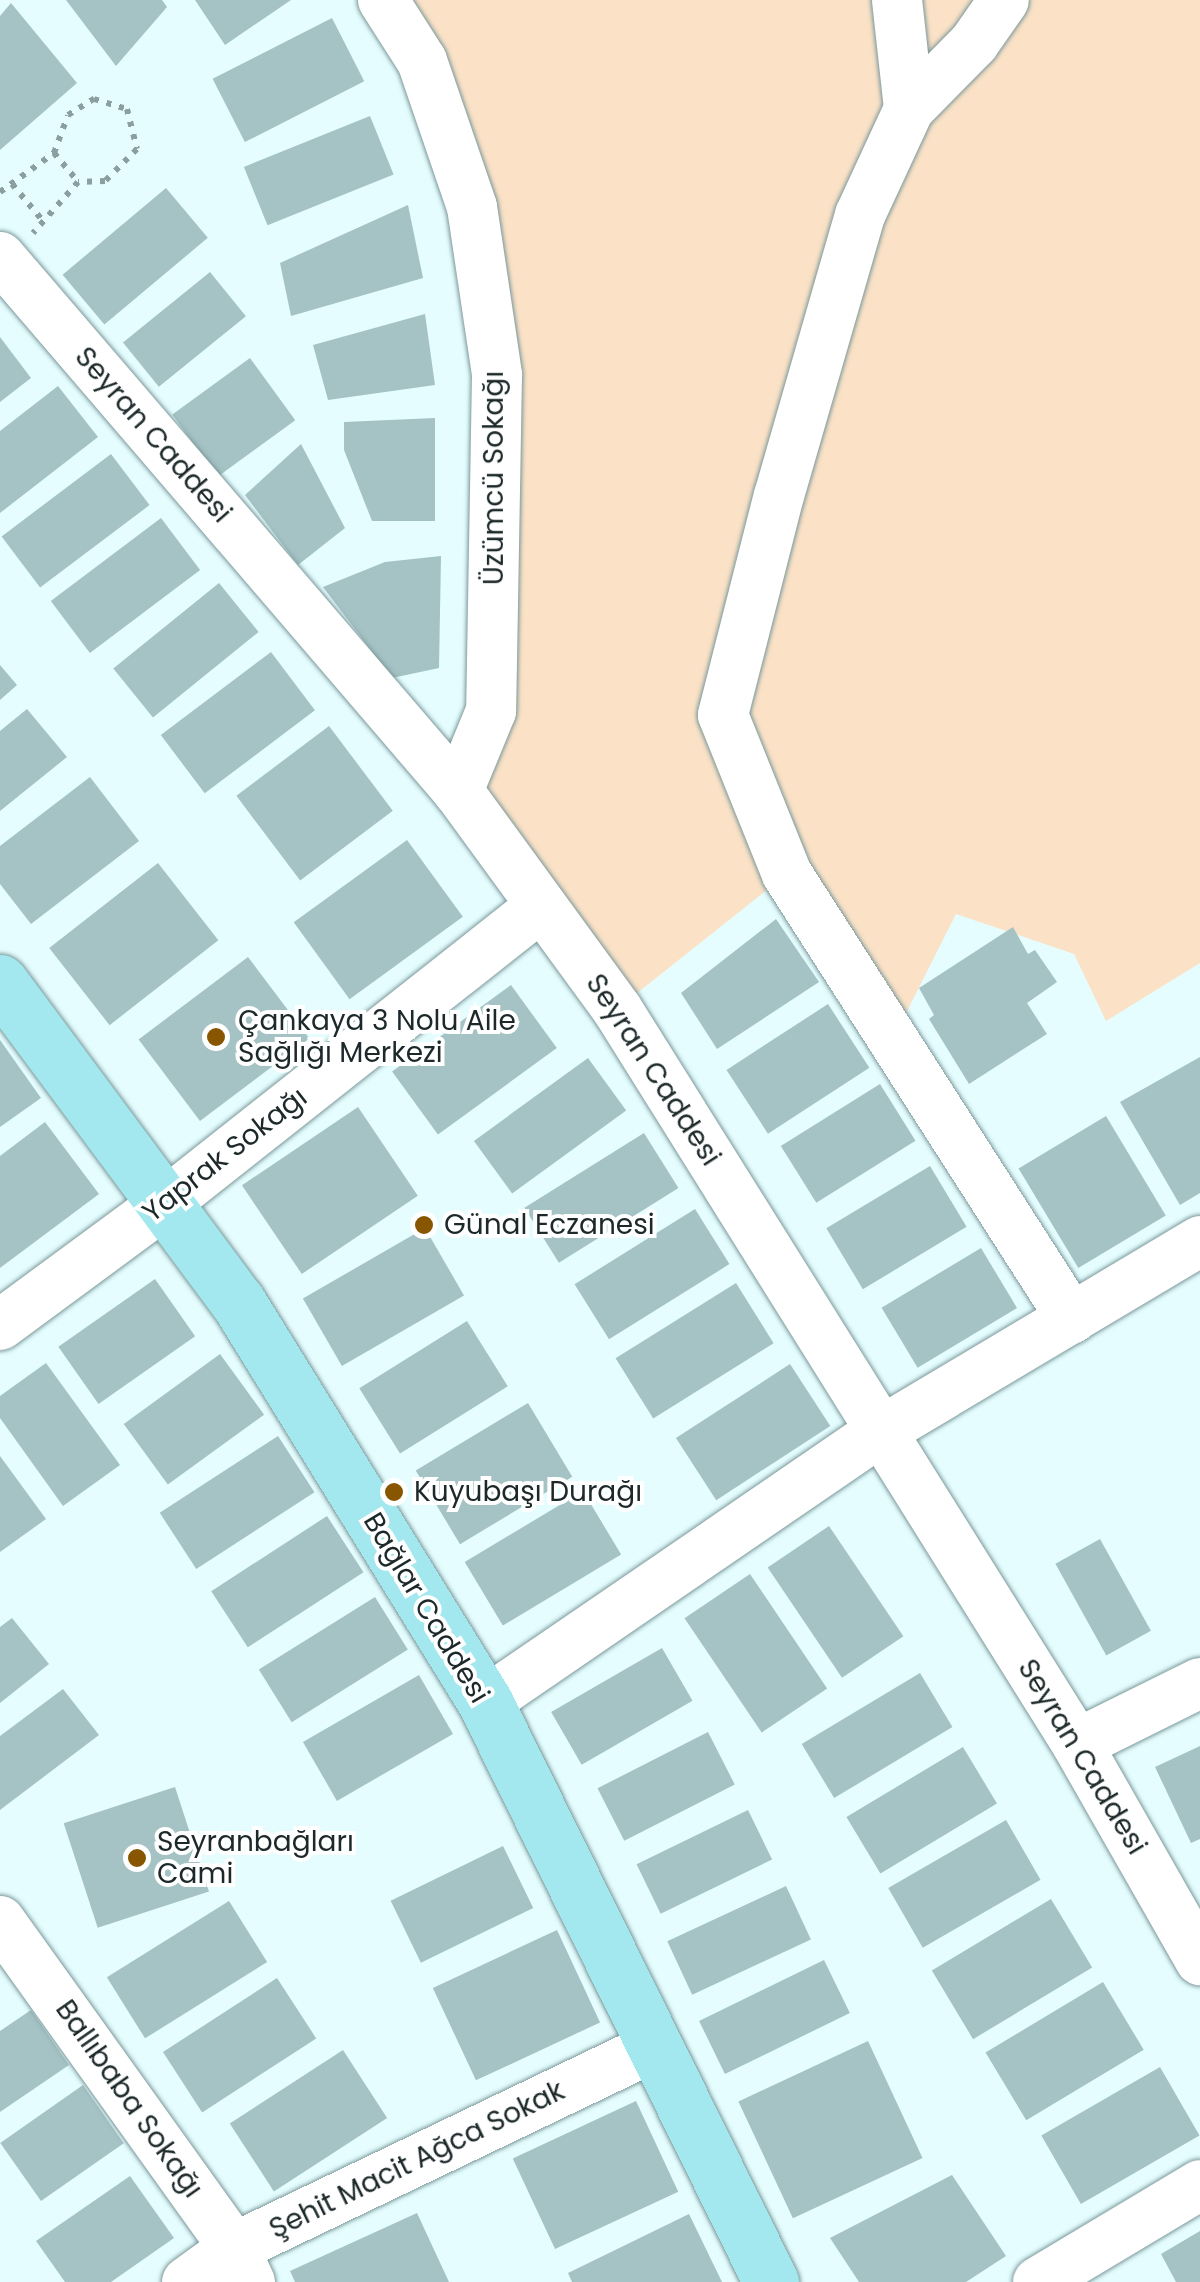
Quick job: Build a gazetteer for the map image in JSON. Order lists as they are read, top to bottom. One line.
{"streets":{"main road":["Bağlar Caddesi"],"street":["Seyran Caddesi","Üzümcü Sokağı","Yaprak Sokağı","Ballıbaba Sokağı","Şehit Macit Ağca Sokak"]},"crossings":[["Seyran Caddesi","Üzümcü Sokağı"],["Seyran Caddesi","Yaprak Sokağı"],["Yaprak Sokağı","Bağlar Caddesi"],["Bağlar Caddesi","Şehit Macit Ağca Sokak"],["Ballıbaba Sokağı","Şehit Macit Ağca Sokak"]],"places":["Çankaya 3 Nolu Aile Sağlığı Merkezi","Günal Eczanesi","Kuyubaşı Durağı","Seyranbağları Cami"]}
